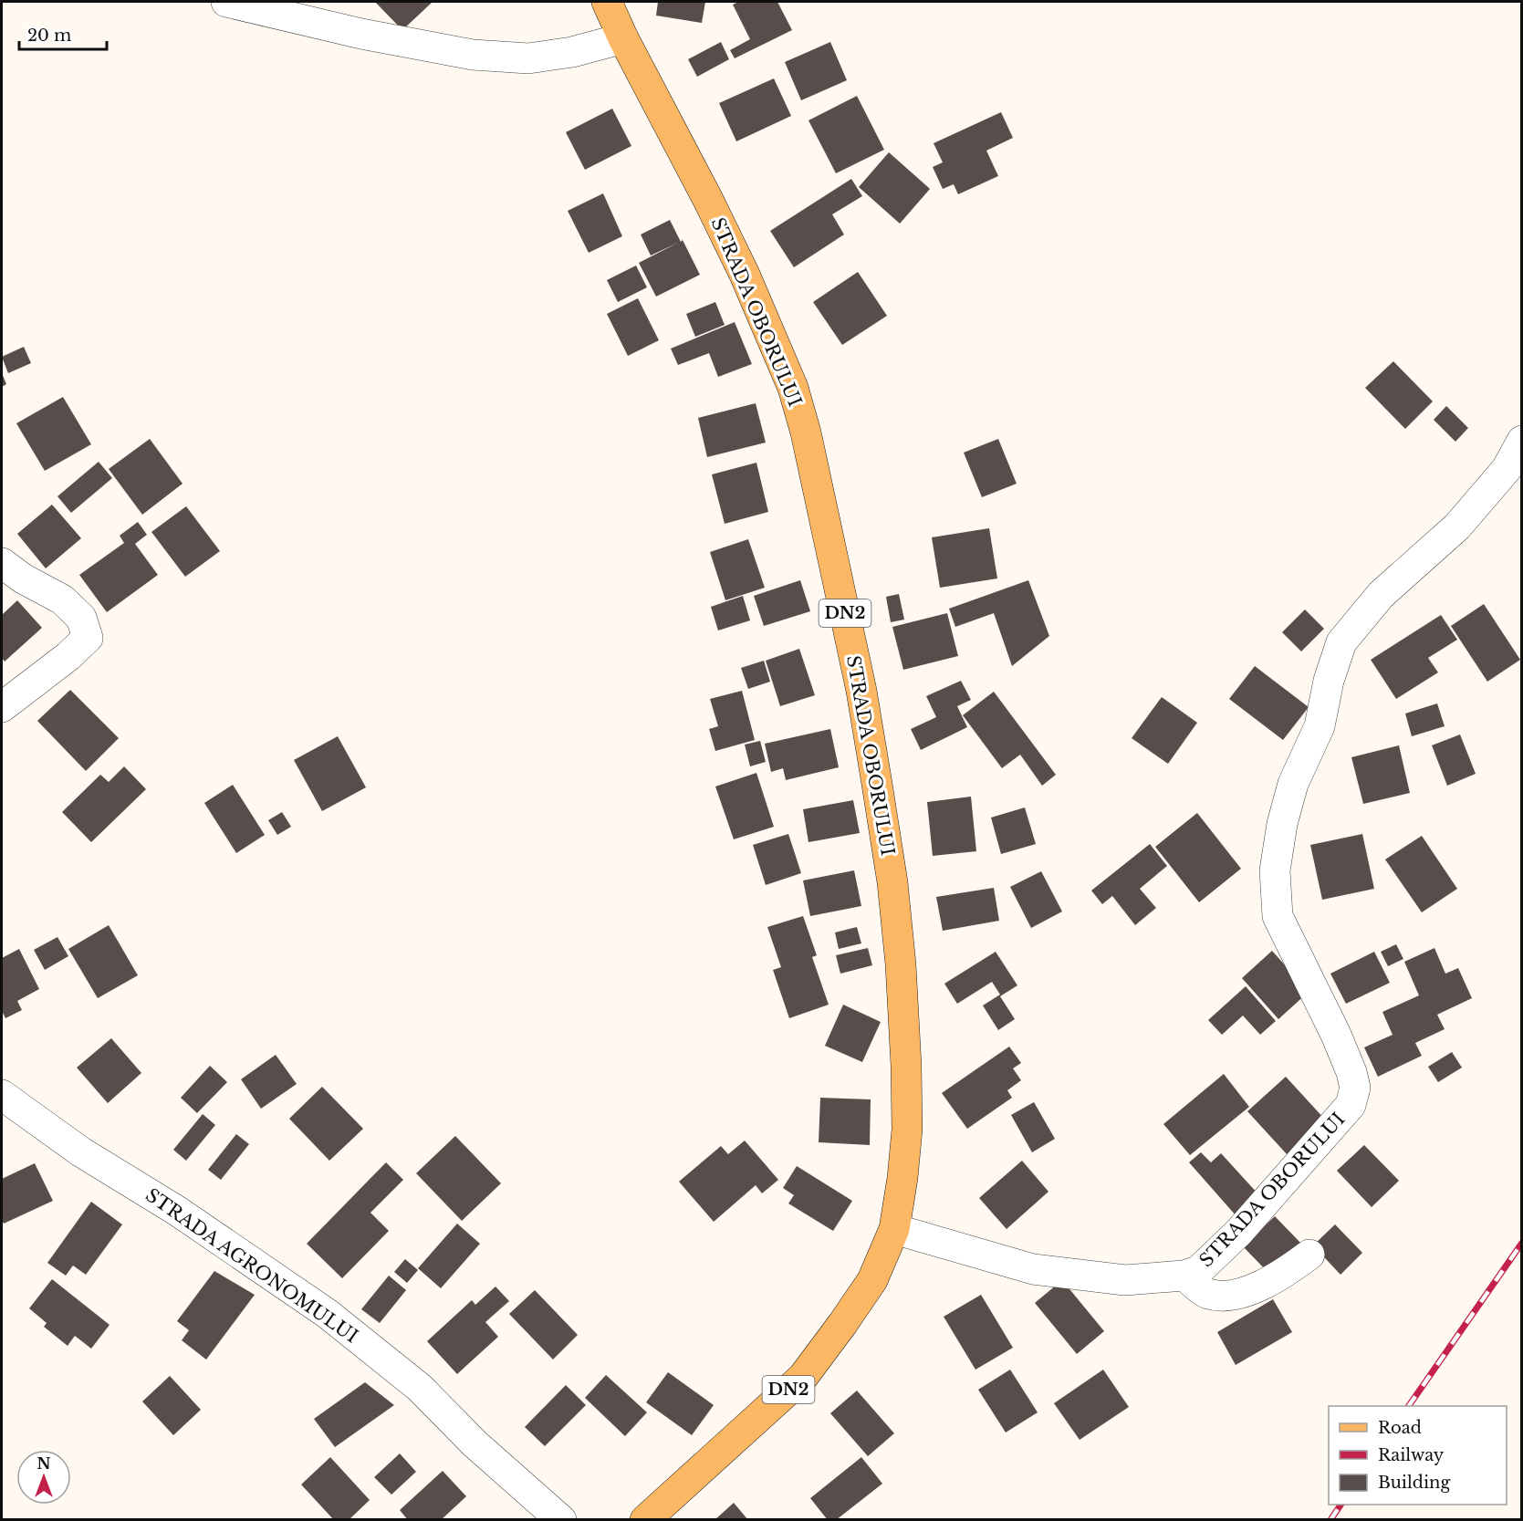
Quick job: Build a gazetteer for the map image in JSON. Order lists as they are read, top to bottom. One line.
{"streets":{"main road":["STRADA OBORULUI","DN2"],"street":["STRADA AGRONOMULUI"]},"legend":["Road","Railway","Building"],"scale_bar":"20 m","north":"top"}
